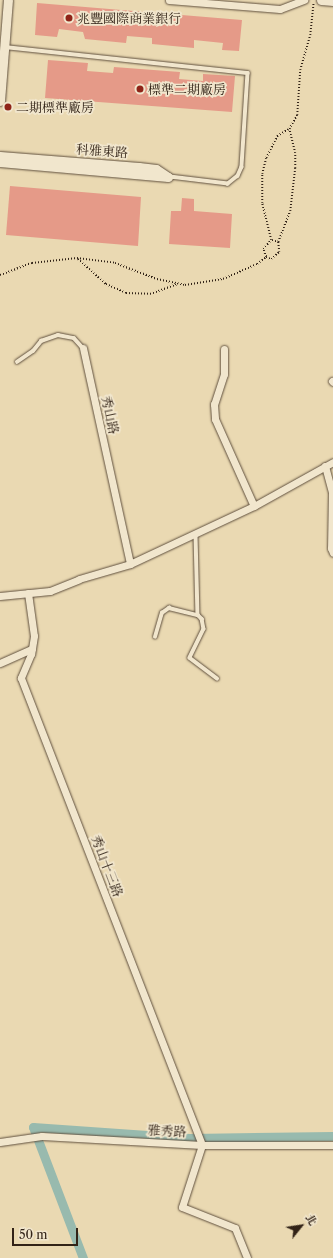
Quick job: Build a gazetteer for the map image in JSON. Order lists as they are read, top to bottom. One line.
{"streets":{"street":["科雅東路","秀山路","秀山十三路","雅秀路"]},"crossings":[["秀山十三路","雅秀路"]],"places":["兆豐國際商業銀行","標準二期廠房","二期標準廠房"],"scale_bar":"50 m","north":"top right"}
